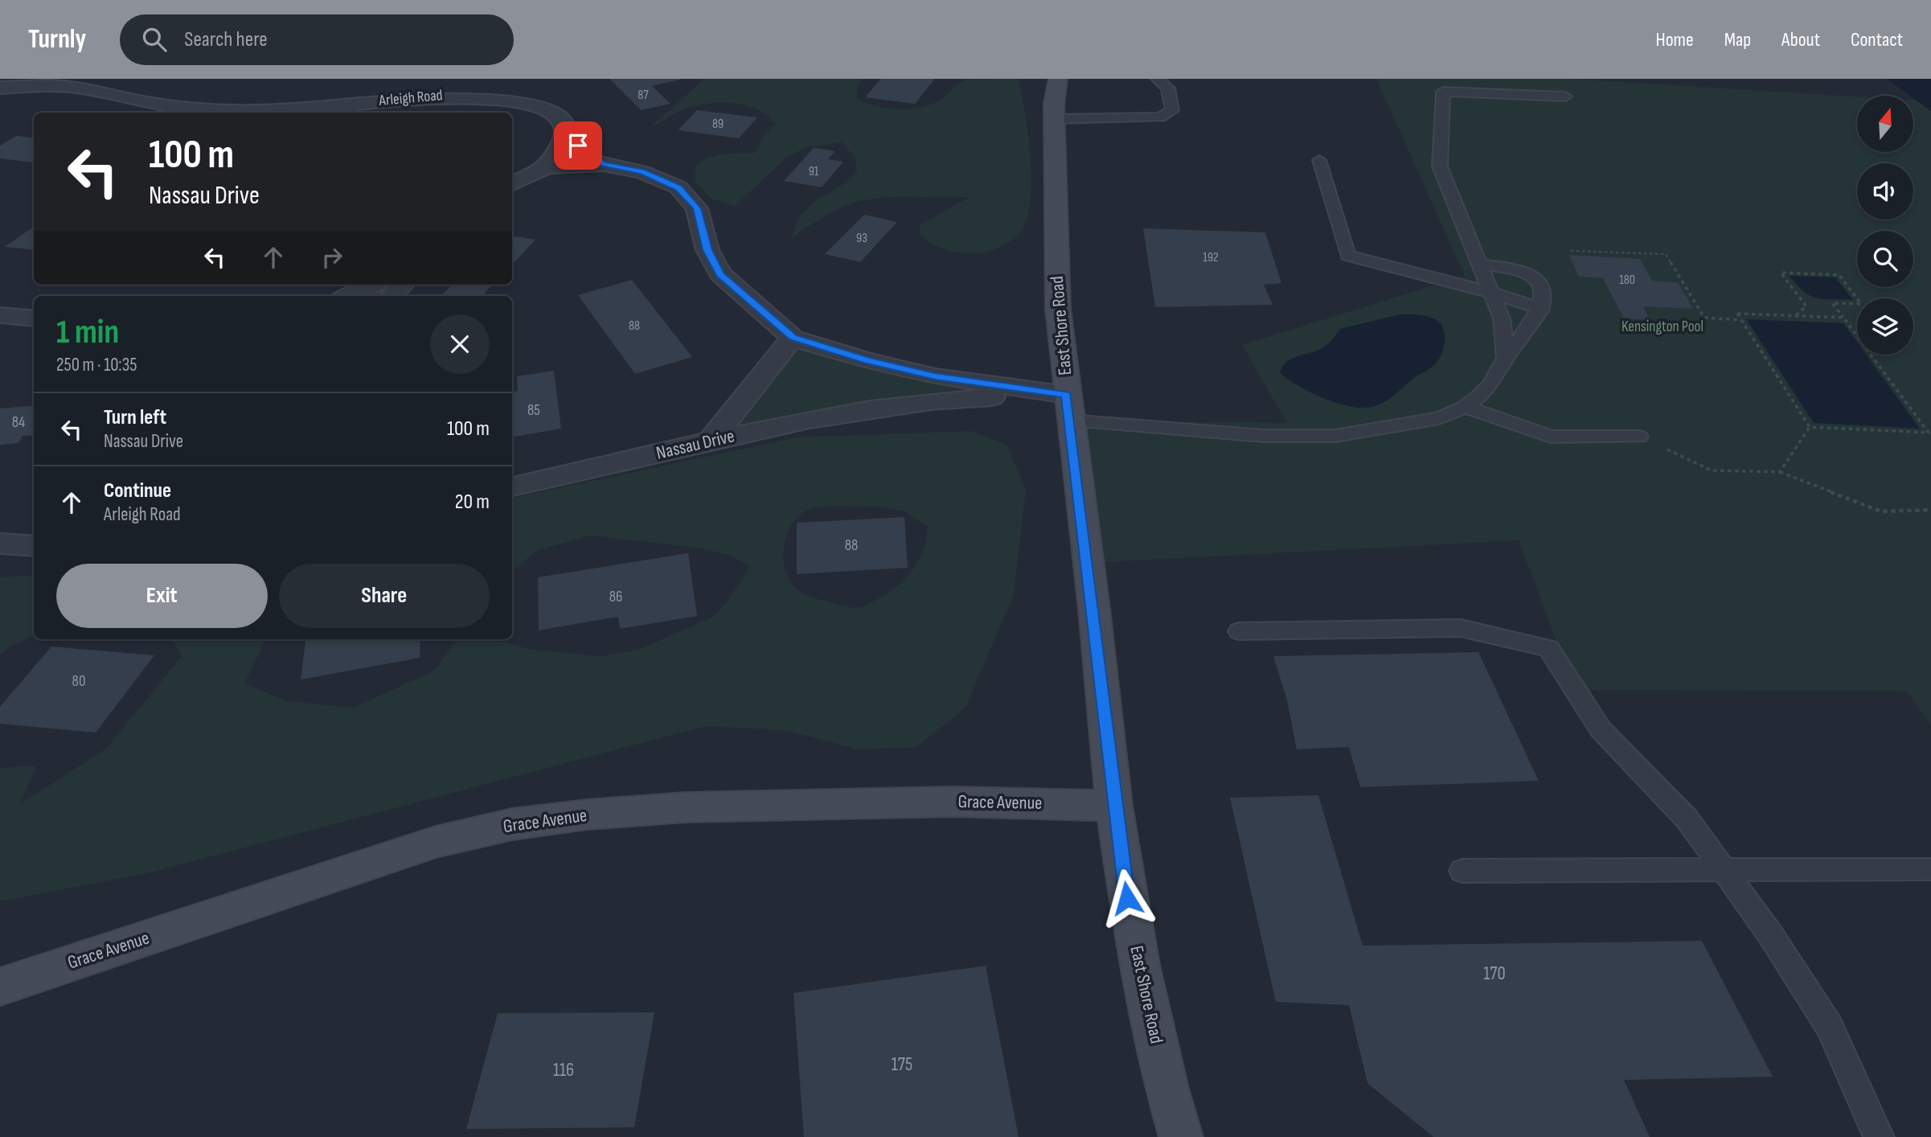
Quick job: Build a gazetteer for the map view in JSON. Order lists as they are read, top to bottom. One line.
{"streets":{"main road":["East Shore Road","Grace Avenue"],"street":["Arleigh Road","Nassau Drive"]},"crossings":[["East Shore Road","Nassau Drive"],["East Shore Road","Grace Avenue"]],"parks":["Kensington Pool"],"house_numbers":["87","89","91","93","192","180","88","85","84","88","86","80","170","175","116"],"north":"top","page":{"header":"Turnly","search":"Search here","nav":["Home","Map","About","Contact"],"turn":["100 m","Nassau Drive"],"heading":["1 min","250 m · 10:35"],"list":[{"name":"Turn left","note":"Nassau Drive","value":"100 m"},{"name":"Continue","note":"Arleigh Road","value":"20 m"}],"buttons":["Exit","Share"]}}
